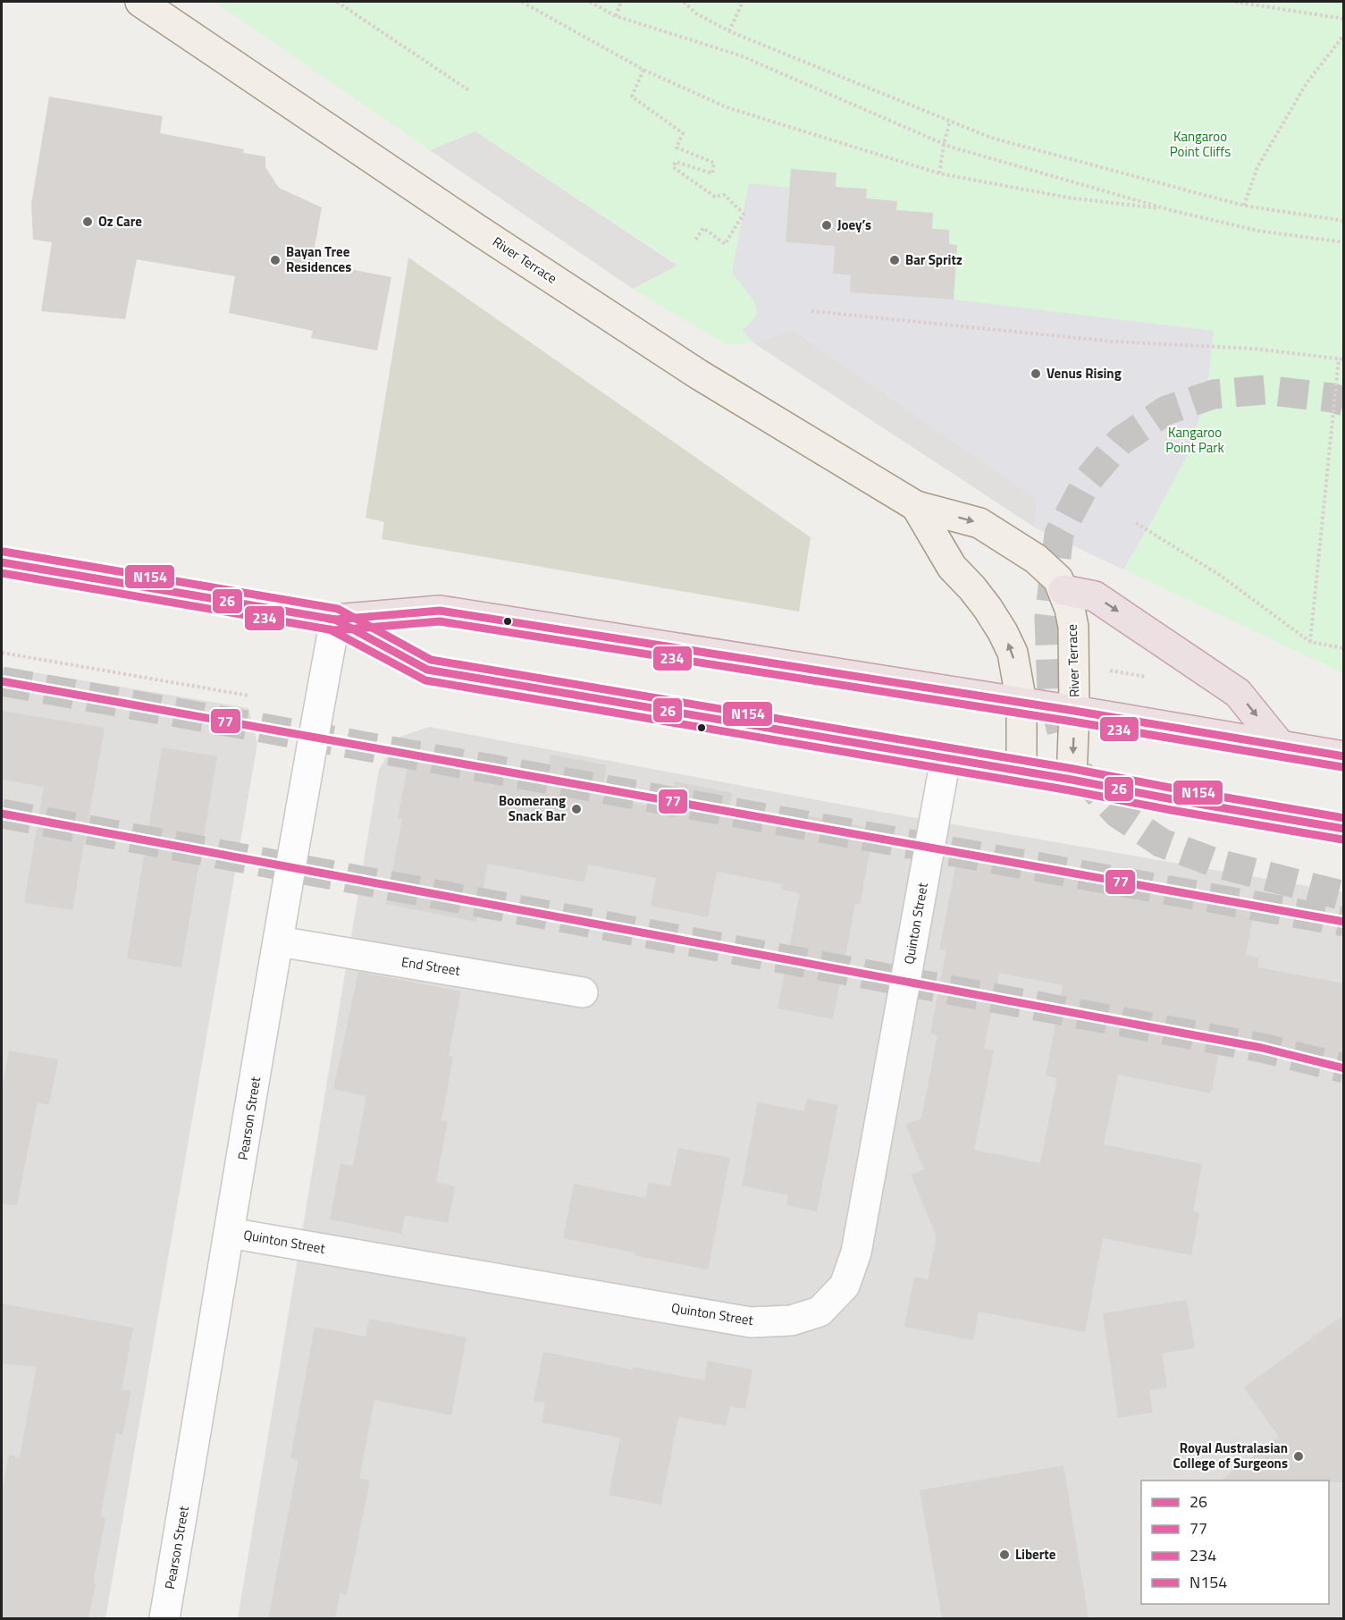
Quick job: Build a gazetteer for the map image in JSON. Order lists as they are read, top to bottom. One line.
{"streets":{"main road":["River Terrace"],"street":["Quinton Street","End Street","Pearson Street"]},"crossings":[["Quinton Street","Pearson Street"],["End Street","Pearson Street"]],"parks":["Kangaroo Point Cliffs","Kangaroo Point Park"],"places":["Oz Care","Joey’s","Bayan Tree Residences","Bar Spritz","Venus Rising","Boomerang Snack Bar","Royal Australasian College of Surgeons","Liberte"],"lines":["transit line N154","transit line 26","transit line 234","transit line 77"],"legend":["26","77","234","N154"]}
